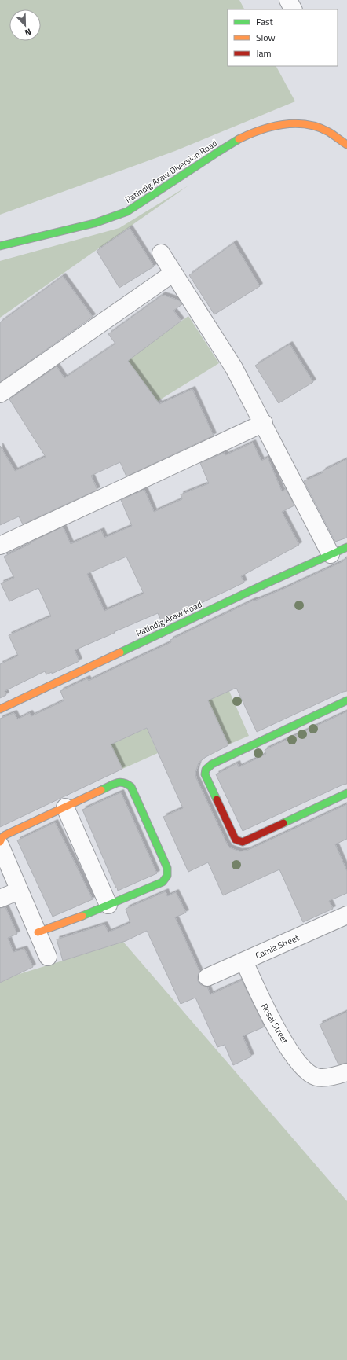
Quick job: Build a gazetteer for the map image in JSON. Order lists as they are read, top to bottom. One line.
{"streets":{"street":["Patindig Araw Diversion Road","Patindig Araw Road","Camia Street","Rosal Street"]},"crossings":[["Camia Street","Rosal Street"]],"legend":["Fast","Slow","Jam"],"north":"bottom right"}
